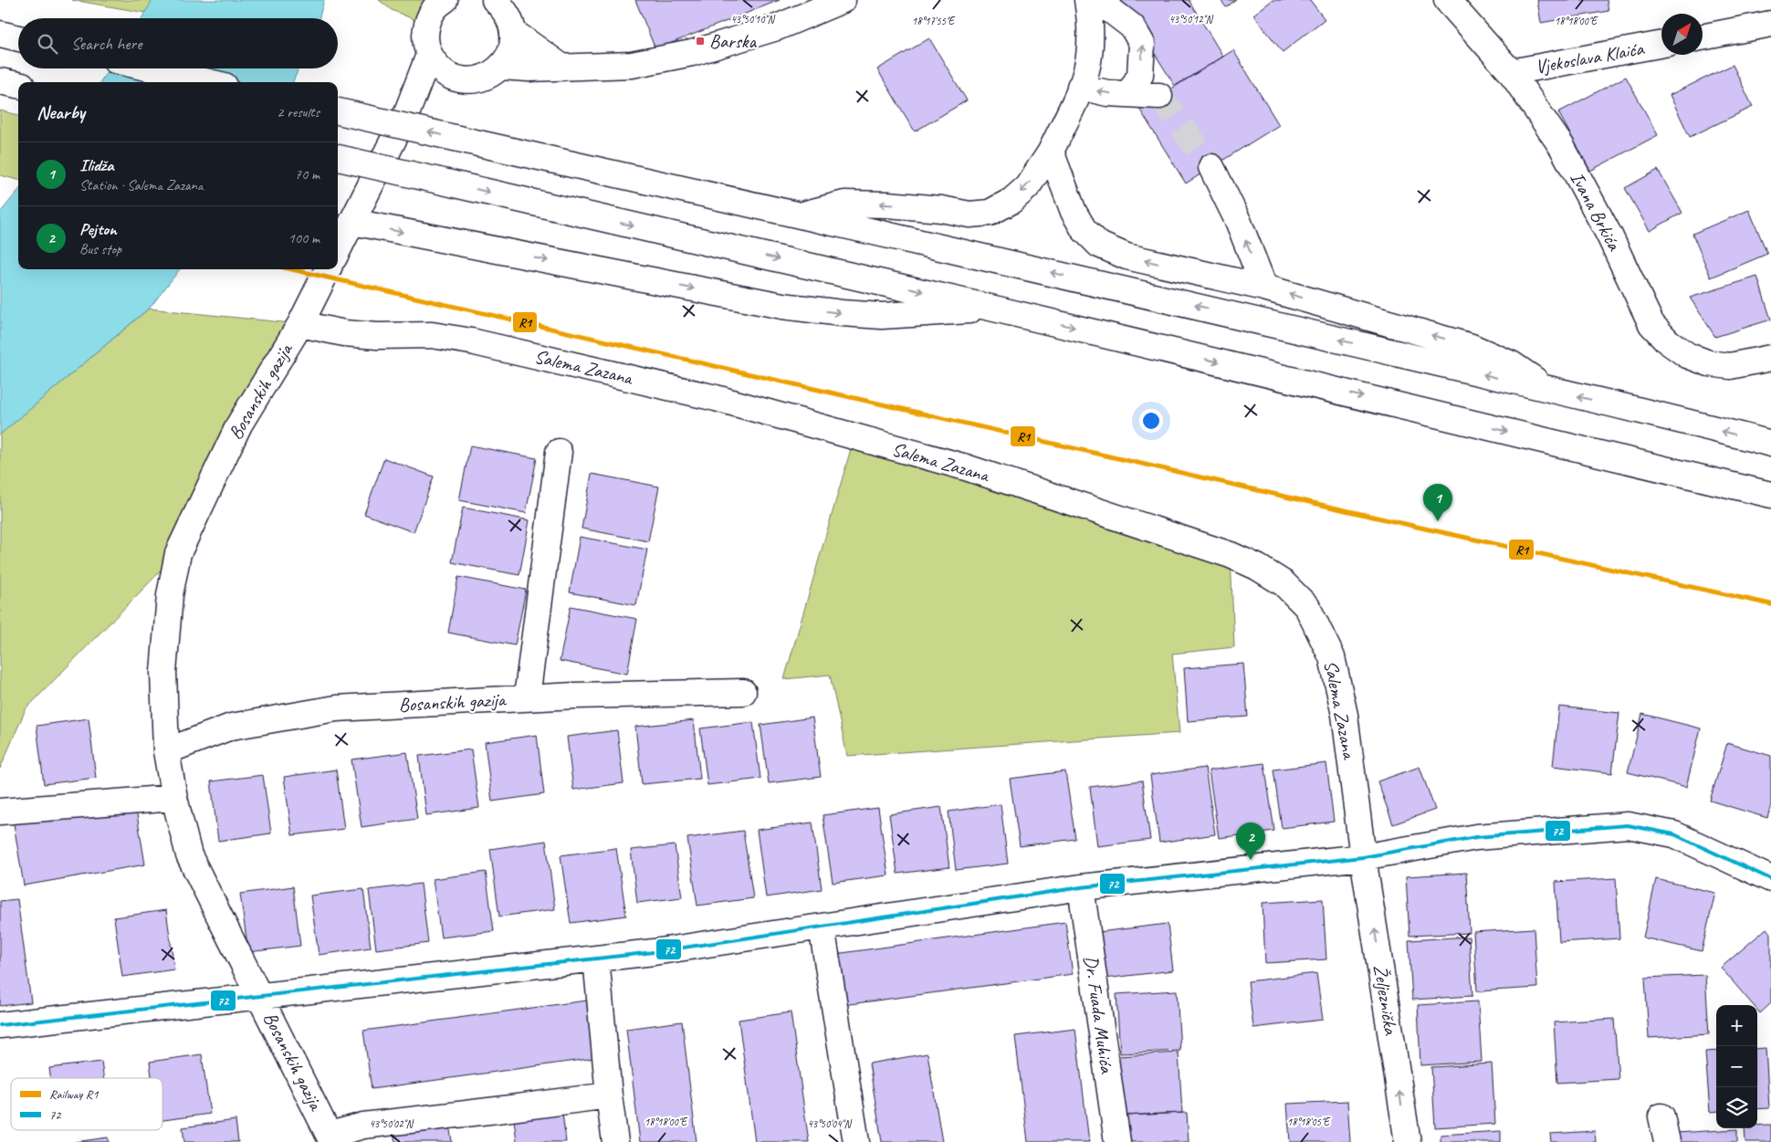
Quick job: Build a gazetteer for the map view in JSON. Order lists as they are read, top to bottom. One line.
{"streets":{"main road":["Vjekoslava Klaića","Ivana Brkića","Salema Zazana","Bosanskih gazija","Željeznička","Dr. Fuada Muhića"]},"crossings":[["Vjekoslava Klaića","Ivana Brkića"],["Salema Zazana","Bosanskih gazija"],["Salema Zazana","Željeznička"]],"one_way":["Željeznička"],"places":{"transit":["Barska"]},"lines":["rail line R1","transit line 72"],"legend":["Railway R1","72"],"north":"top right","page":{"search":"Search here","heading":["Nearby","2 results"],"list":[{"mark":"1","name":"Ilidža","note":"Station · Salema Zazana","value":"70 m"},{"mark":"2","name":"Pejton","note":"Bus stop","value":"100 m"}],"pins":["1","2"],"map_buttons":["+","−"]},"coordinates":["43°50'10\"N","43°50'12\"N","18°18'00\"E","18°17'55\"E","18°18'05\"E","43°50'02\"N","43°50'04\"N"]}
